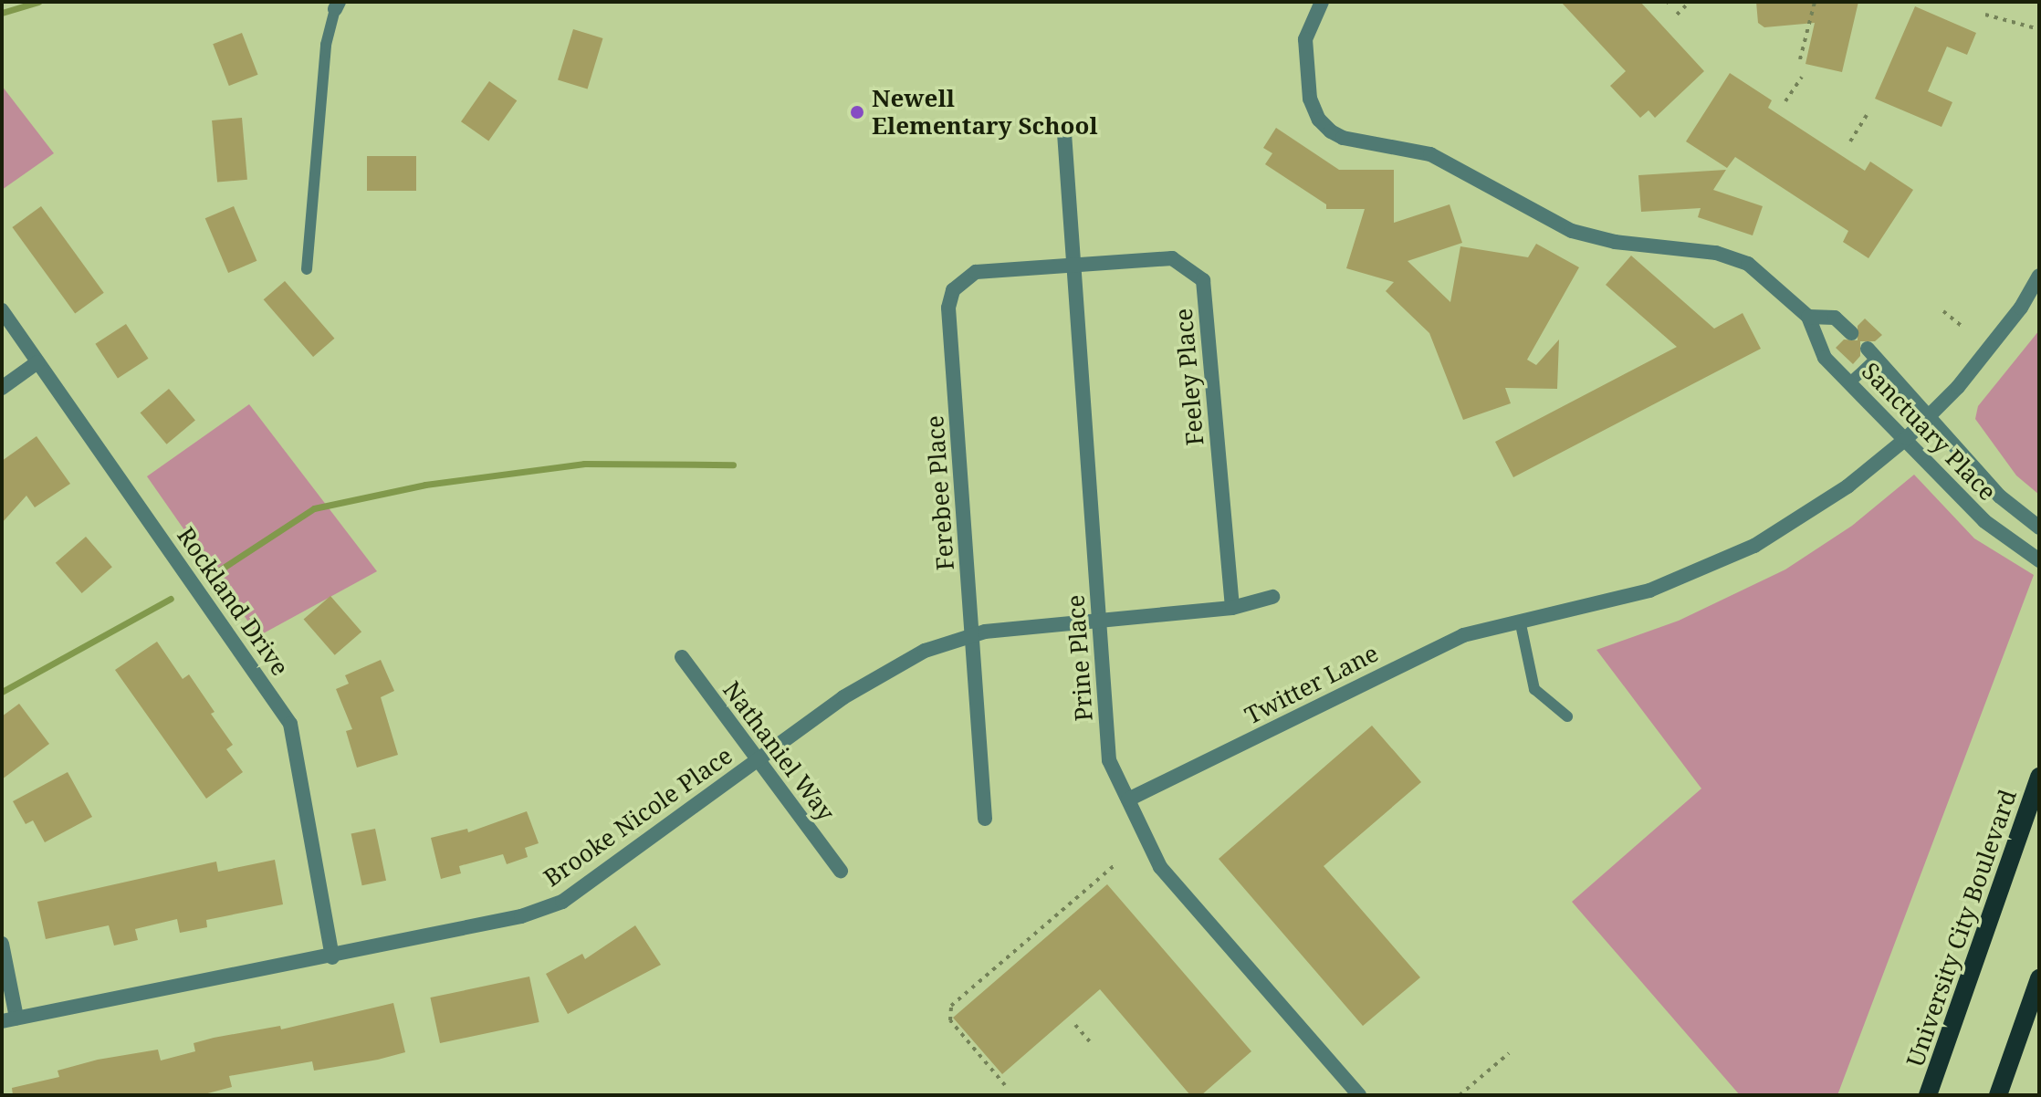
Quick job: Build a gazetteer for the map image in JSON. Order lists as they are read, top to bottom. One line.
{"streets":{"main road":["University City Boulevard"],"street":["Feeley Place","Sanctuary Place","Ferebee Place","Rockland Drive","Prine Place","Twitter Lane","Nathaniel Way","Brooke Nicole Place"]},"crossings":[["Feeley Place","Ferebee Place"],["Feeley Place","Prine Place"],["Feeley Place","Brooke Nicole Place"],["Sanctuary Place","Twitter Lane"],["Ferebee Place","Prine Place"],["Ferebee Place","Brooke Nicole Place"],["Rockland Drive","Brooke Nicole Place"],["Prine Place","Twitter Lane"],["Prine Place","Brooke Nicole Place"],["Nathaniel Way","Brooke Nicole Place"]],"places":["Newell Elementary School"]}
